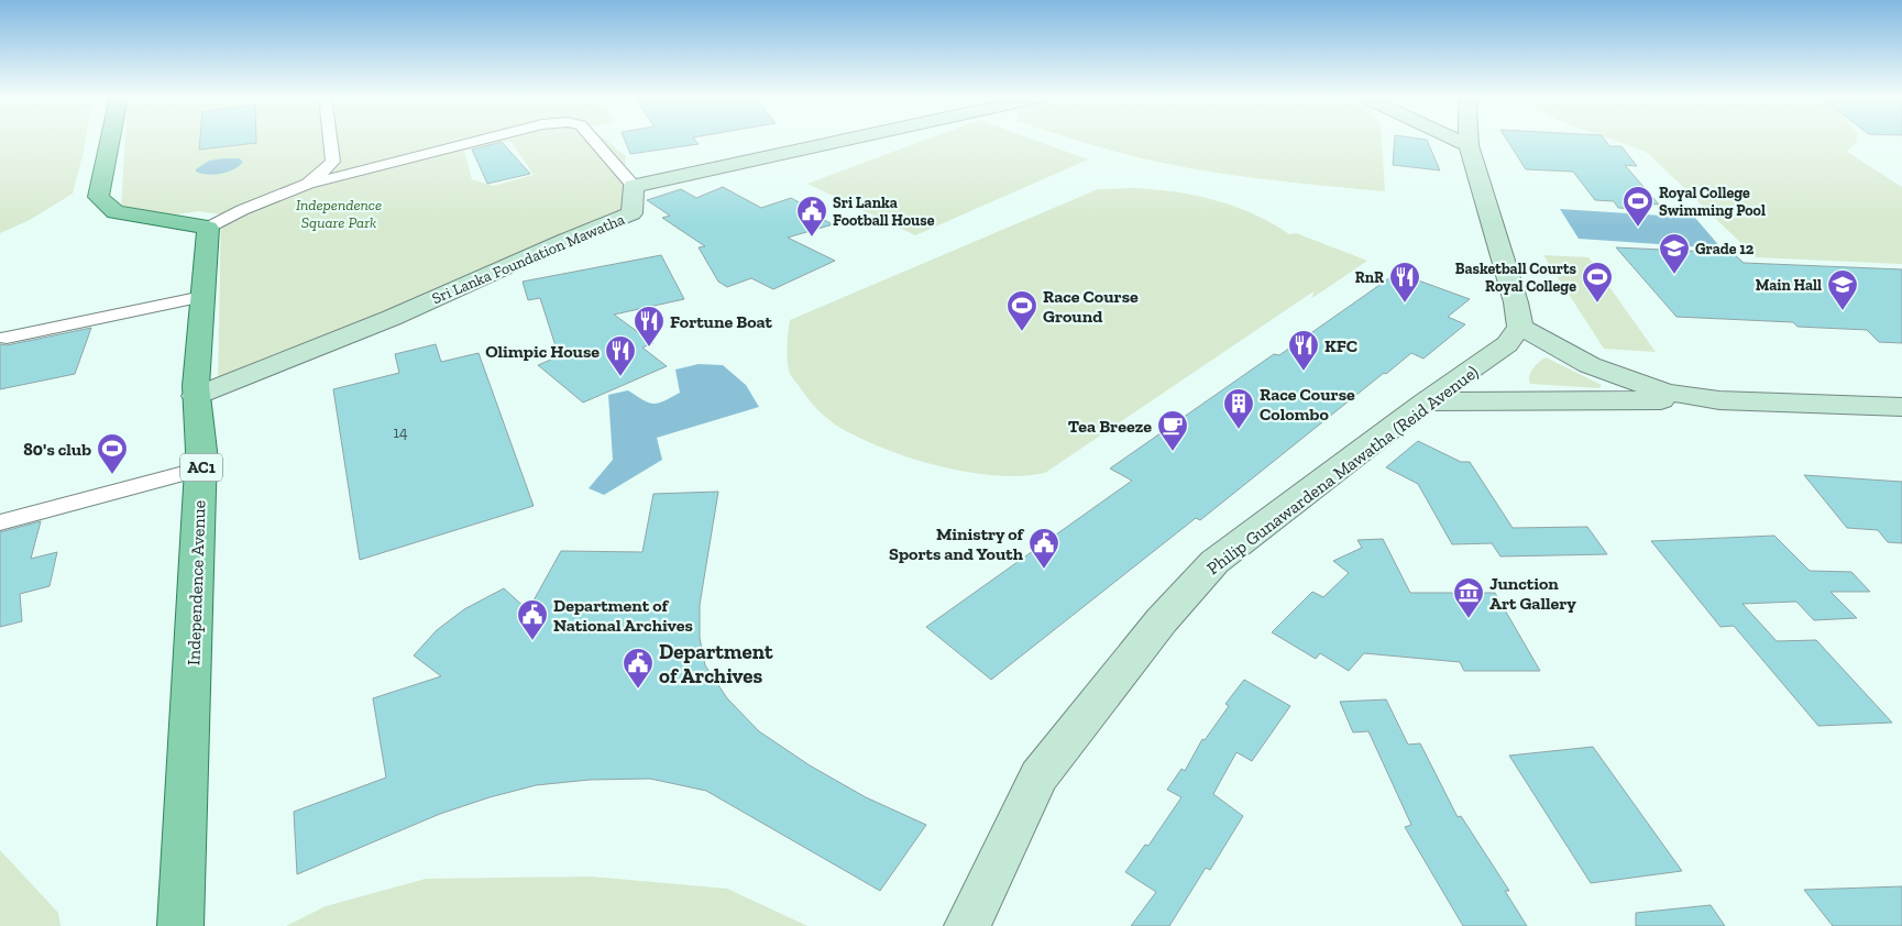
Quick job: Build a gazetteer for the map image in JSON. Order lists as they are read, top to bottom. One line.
{"streets":{"main road":["Sri Lanka Foundation Mawatha","AC1","Philip Gunawardena Mawatha (Reid Avenue)","Independence Avenue"]},"crossings":[["Sri Lanka Foundation Mawatha","Independence Avenue"]],"parks":["Independence Square Park"],"places":{"sports":["Royal College Swimming Pool","Basketball Courts Royal College","Race Course Ground","80's club"],"public building":["Sri Lanka Football House","Ministry of Sports and Youth","Department of National Archives","Department of Archives"],"school or university":["Grade 12","Main Hall"],"restaurant":["RnR","Fortune Boat","KFC","Olimpic House"],"building":["Race Course Colombo"],"cafe":["Tea Breeze"],"museum":["Junction Art Gallery"]},"house_numbers":["14"]}
